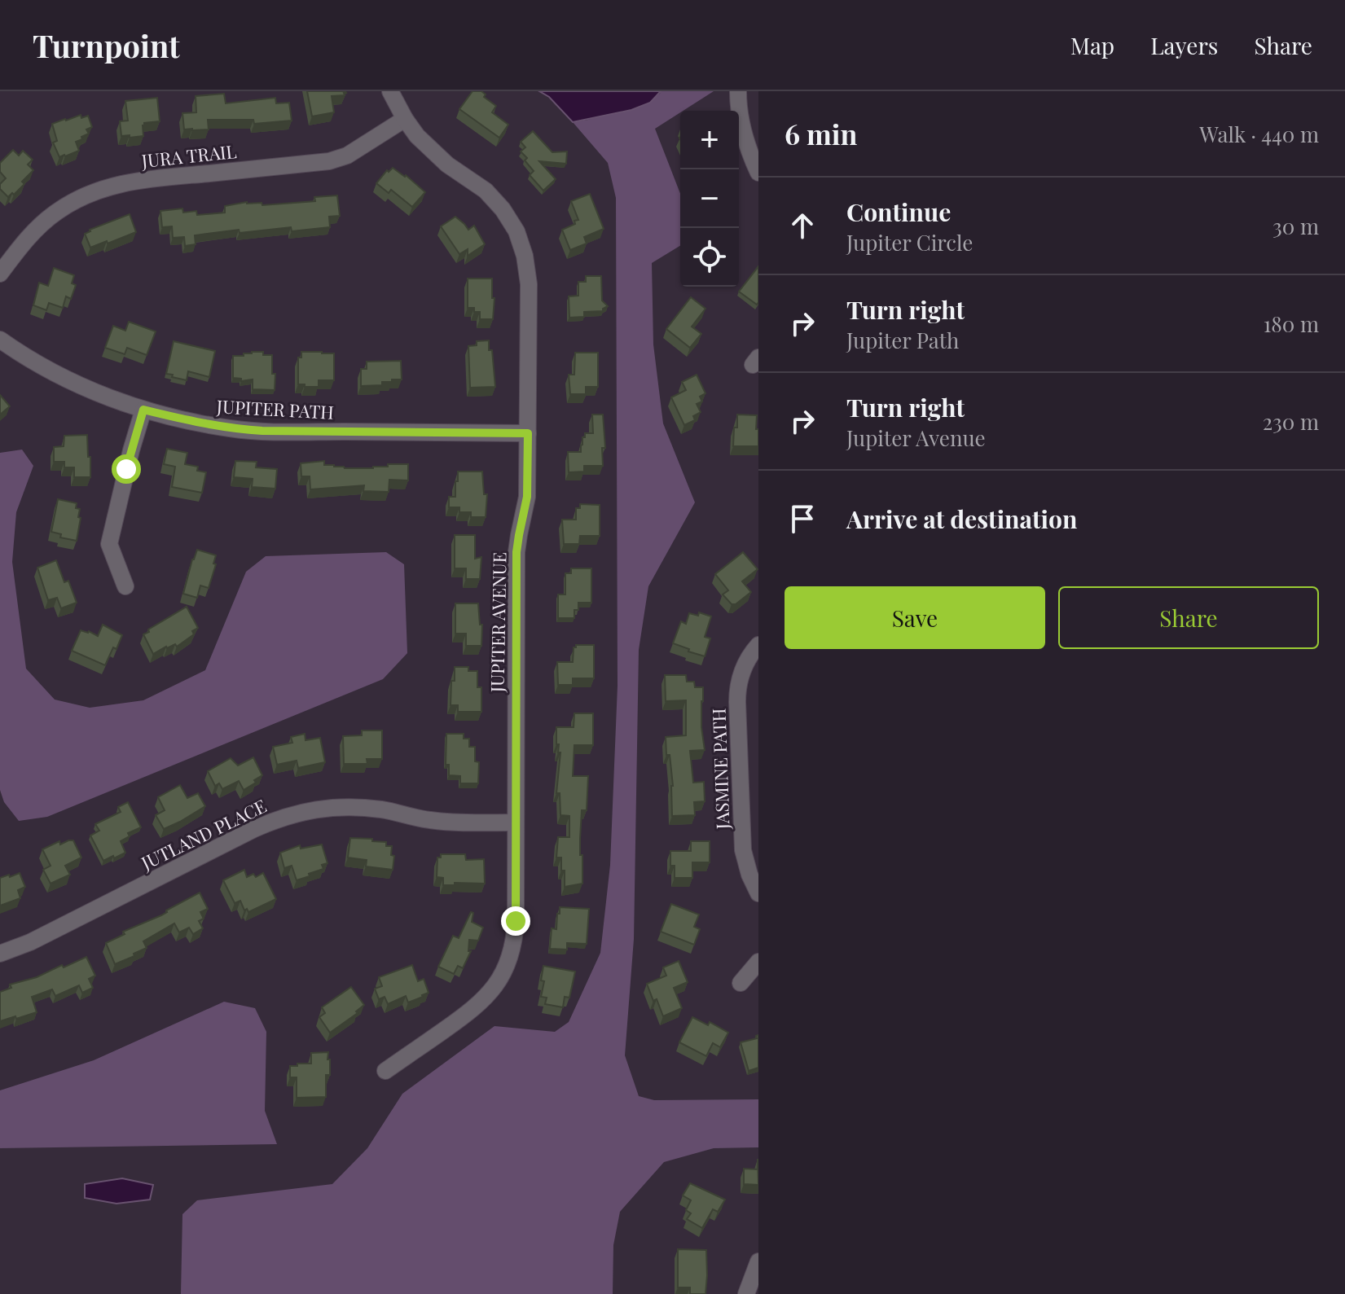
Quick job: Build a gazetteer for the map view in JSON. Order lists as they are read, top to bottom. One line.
{"streets":{"street":["JURA TRAIL","JUPITER PATH","JUPITER AVENUE","JASMINE PATH","JUTLAND PLACE"]},"crossings":[["JURA TRAIL","JUPITER AVENUE"],["JUPITER PATH","JUPITER AVENUE"],["JUPITER AVENUE","JUTLAND PLACE"]],"page":{"header":"Turnpoint","nav":["Map","Layers","Share"],"heading":["6 min","Walk · 440 m"],"map_buttons":["+","−"],"list":[["Continue","Jupiter Circle","30 m"],["Turn right","Jupiter Path","180 m"],["Turn right","Jupiter Avenue","230 m"],"Arrive at destination"],"buttons":["Save","Share"]}}
